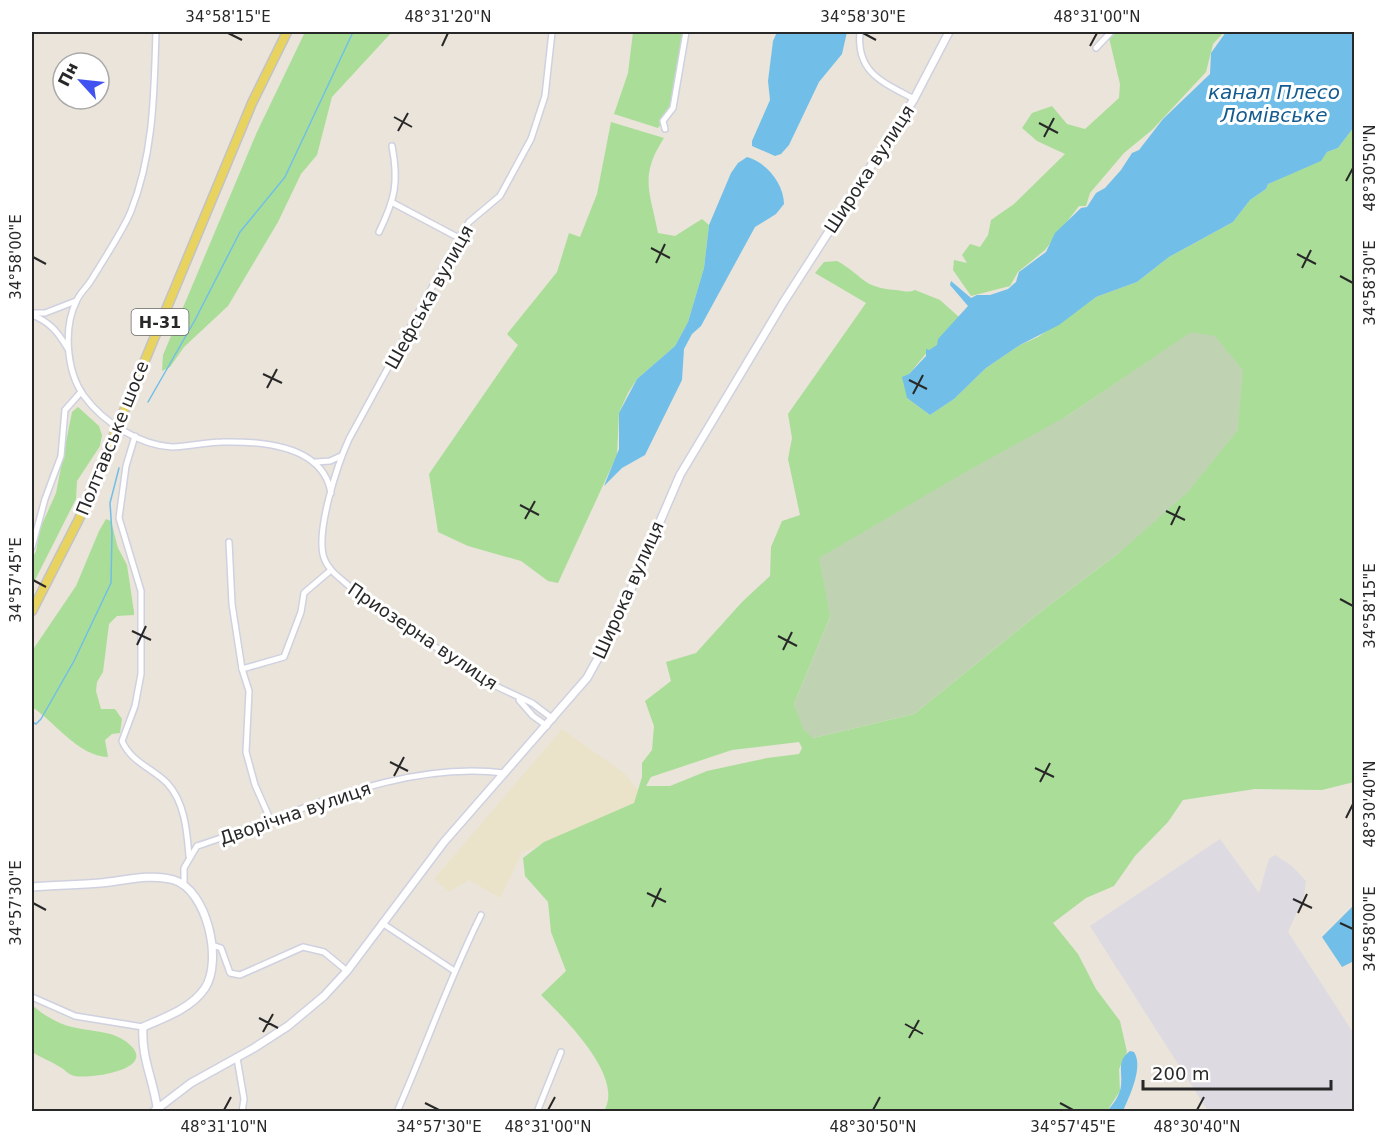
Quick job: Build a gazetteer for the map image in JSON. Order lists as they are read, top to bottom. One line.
{"streets":{"main road":["Широка вулиця","Н-31","Полтавське шосе"],"street":["Шефська вулиця","Приозерна вулиця","Дворічна вулиця"]},"crossings":[["Широка вулиця","Дворічна вулиця"],["Шефська вулиця","Приозерна вулиця"]],"water":["канал Плесо Ломівське"],"scale_bar":"200 m","north":"top left","coordinates":["34°58'15\"E","48°31'20\"N","34°58'30\"E","48°31'00\"N","48°30'50\"N","34°58'00\"E","34°57'45\"E","48°30'40\"N","34°57'30\"E","48°31'10\"N"]}
